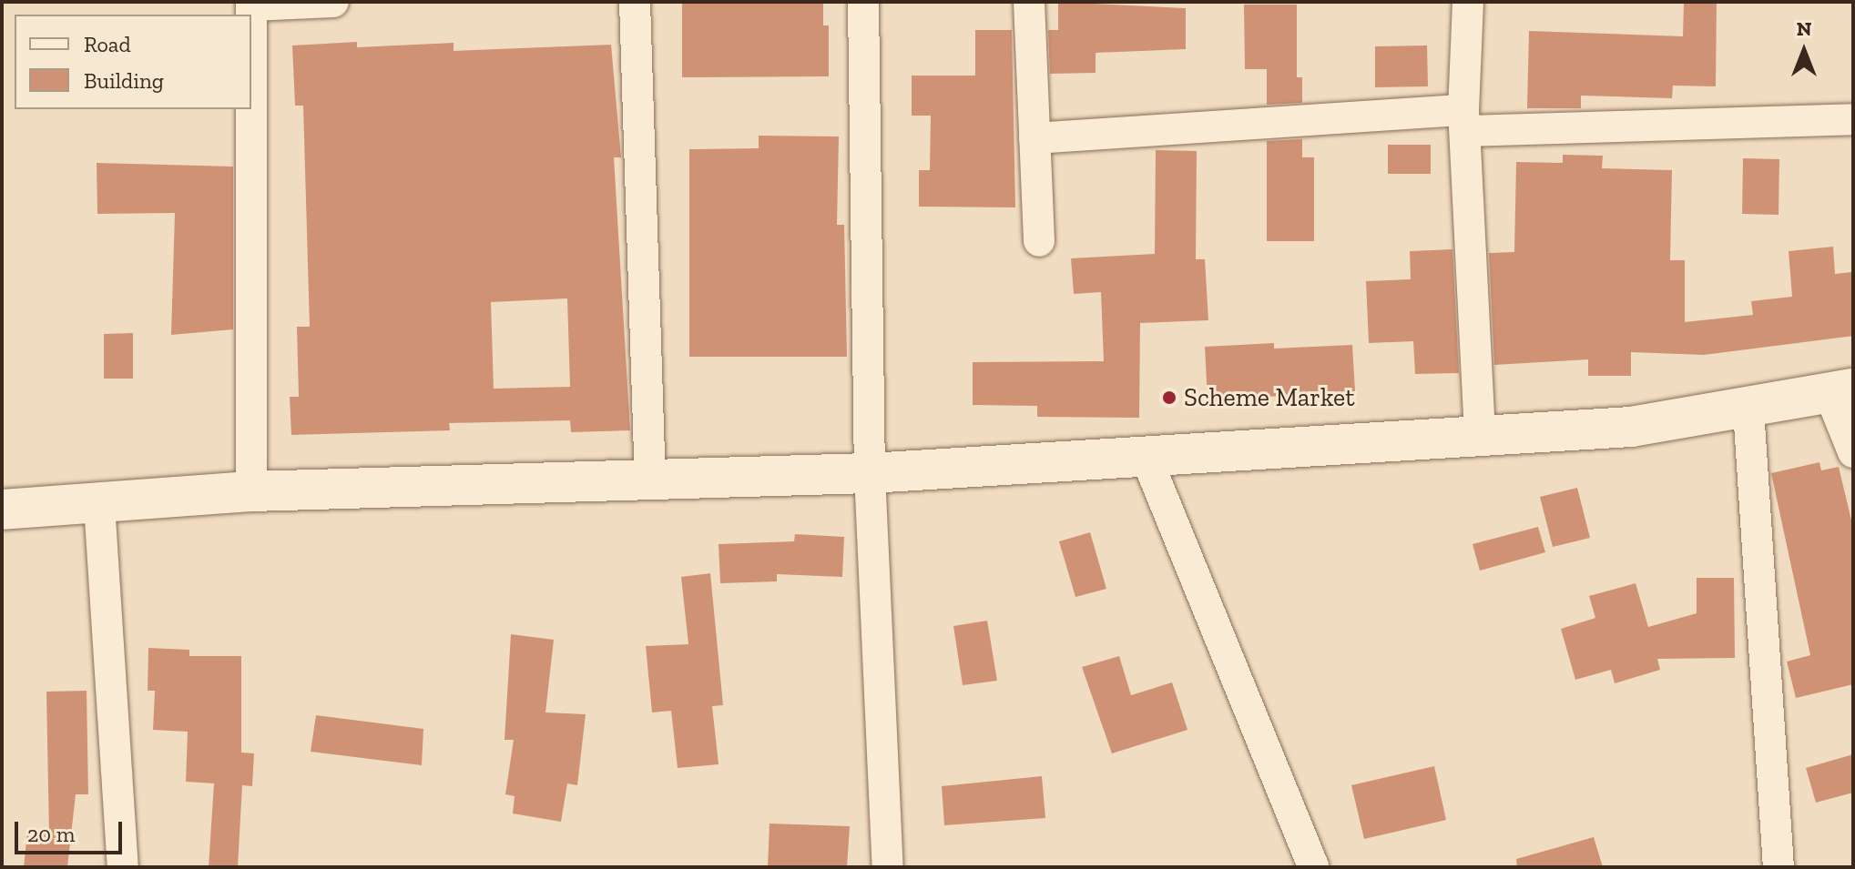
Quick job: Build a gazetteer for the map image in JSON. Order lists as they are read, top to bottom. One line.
{"places":["Scheme Market"],"legend":["Road","Building"],"scale_bar":"20 m","north":"top"}
